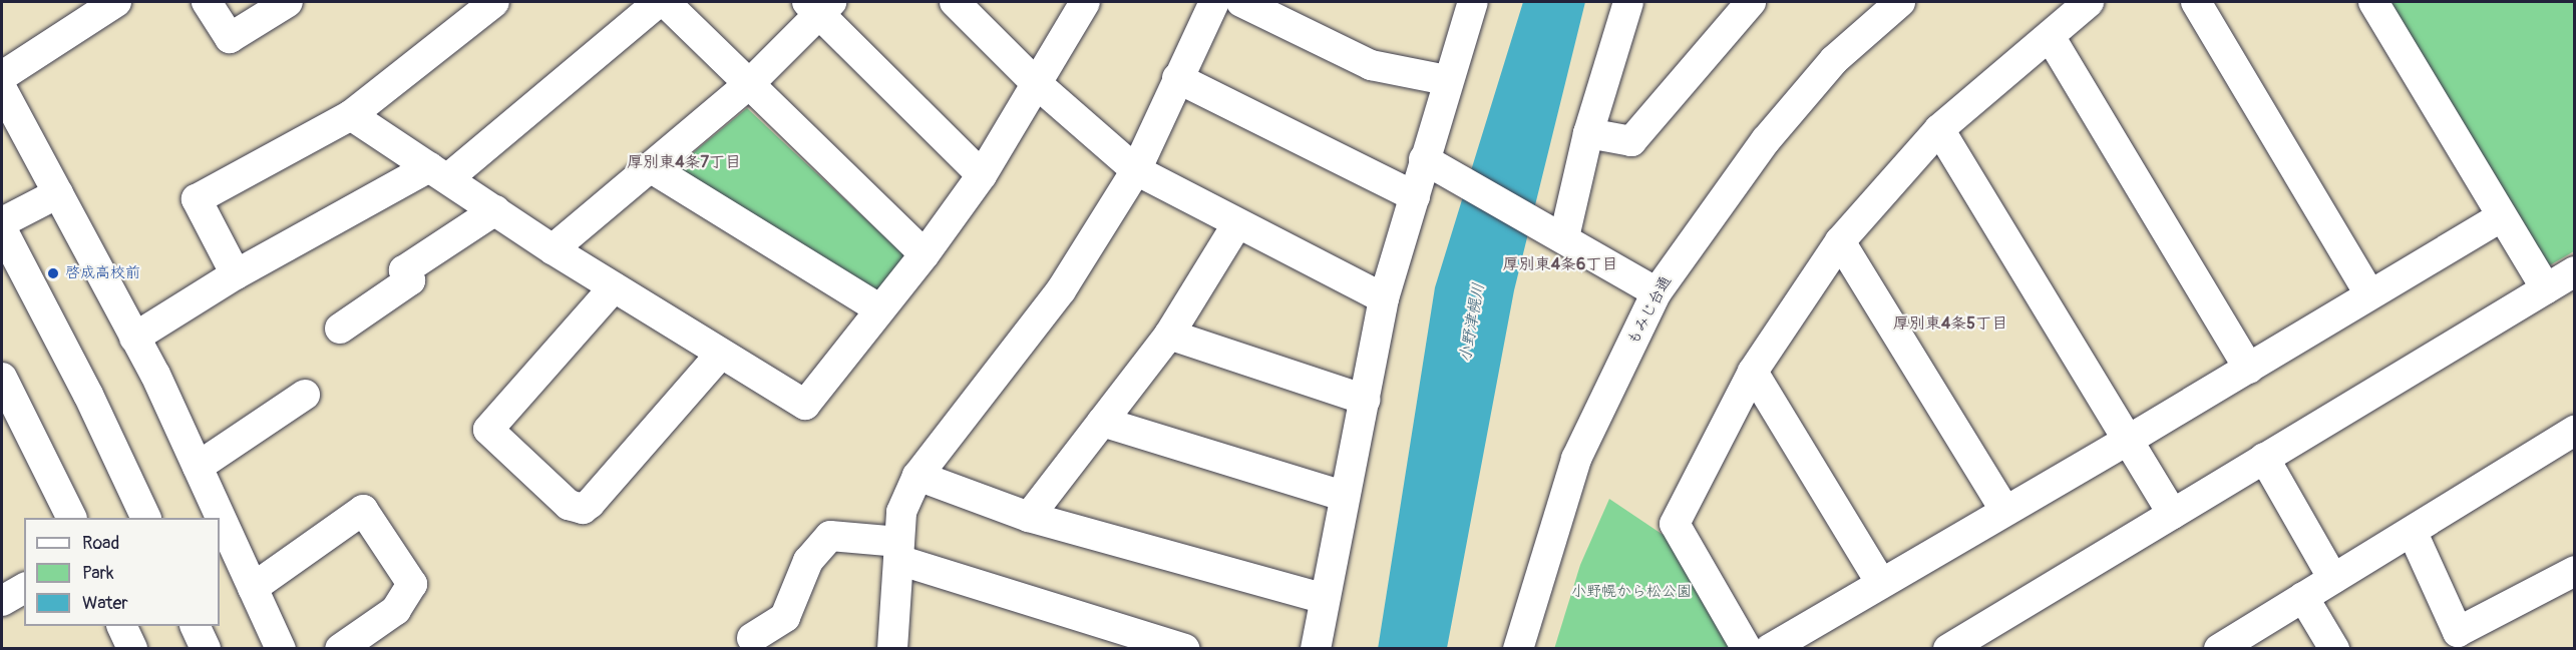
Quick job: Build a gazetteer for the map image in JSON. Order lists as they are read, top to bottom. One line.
{"streets":{"street":["もみじ台通"]},"districts":["厚別東4条7丁目","厚別東4条6丁目","厚別東4条5丁目"],"water":["小野津幌川"],"parks":["小野幌から松公園"],"places":["啓成高校前"],"legend":["Road","Park","Water"]}
